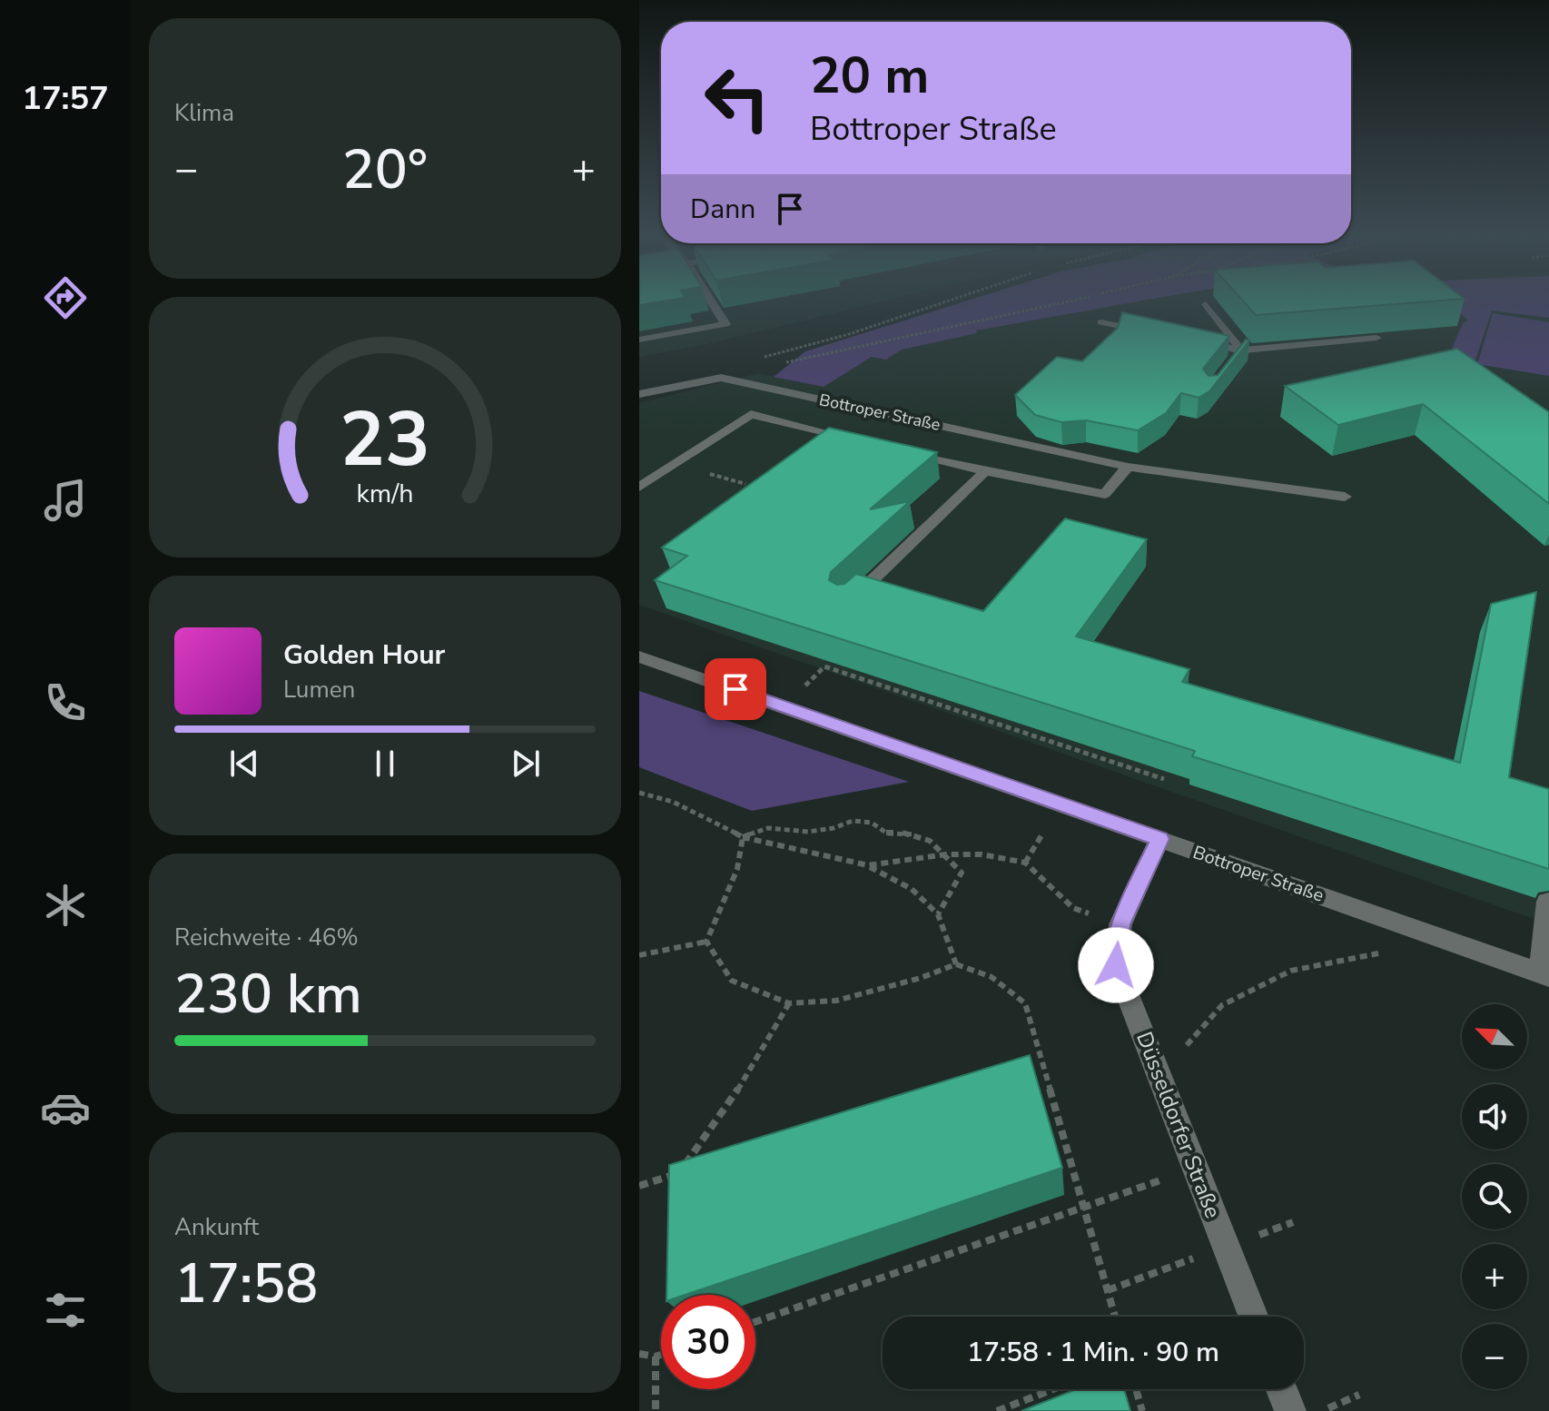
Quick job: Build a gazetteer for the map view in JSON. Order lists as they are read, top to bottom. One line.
{"streets":{"street":["Bottroper Straße","Düsseldorfer Straße"]},"crossings":[["Bottroper Straße","Düsseldorfer Straße"]],"north":"top left","page":{"tabs":"17:57","tile":["Klima",["Reichweite · 46%","230 km"],["Ankunft","17:58"]],"turn":["20 m","Bottroper Straße"],"heat":["−","20°","+"],"then":"Dann","song":["Golden Hour","Lumen"],"map_buttons":["+","−"],"limit":"30","trip":"17:58 · 1 Min. · 90 m","gauge":["23","km/h"]}}
